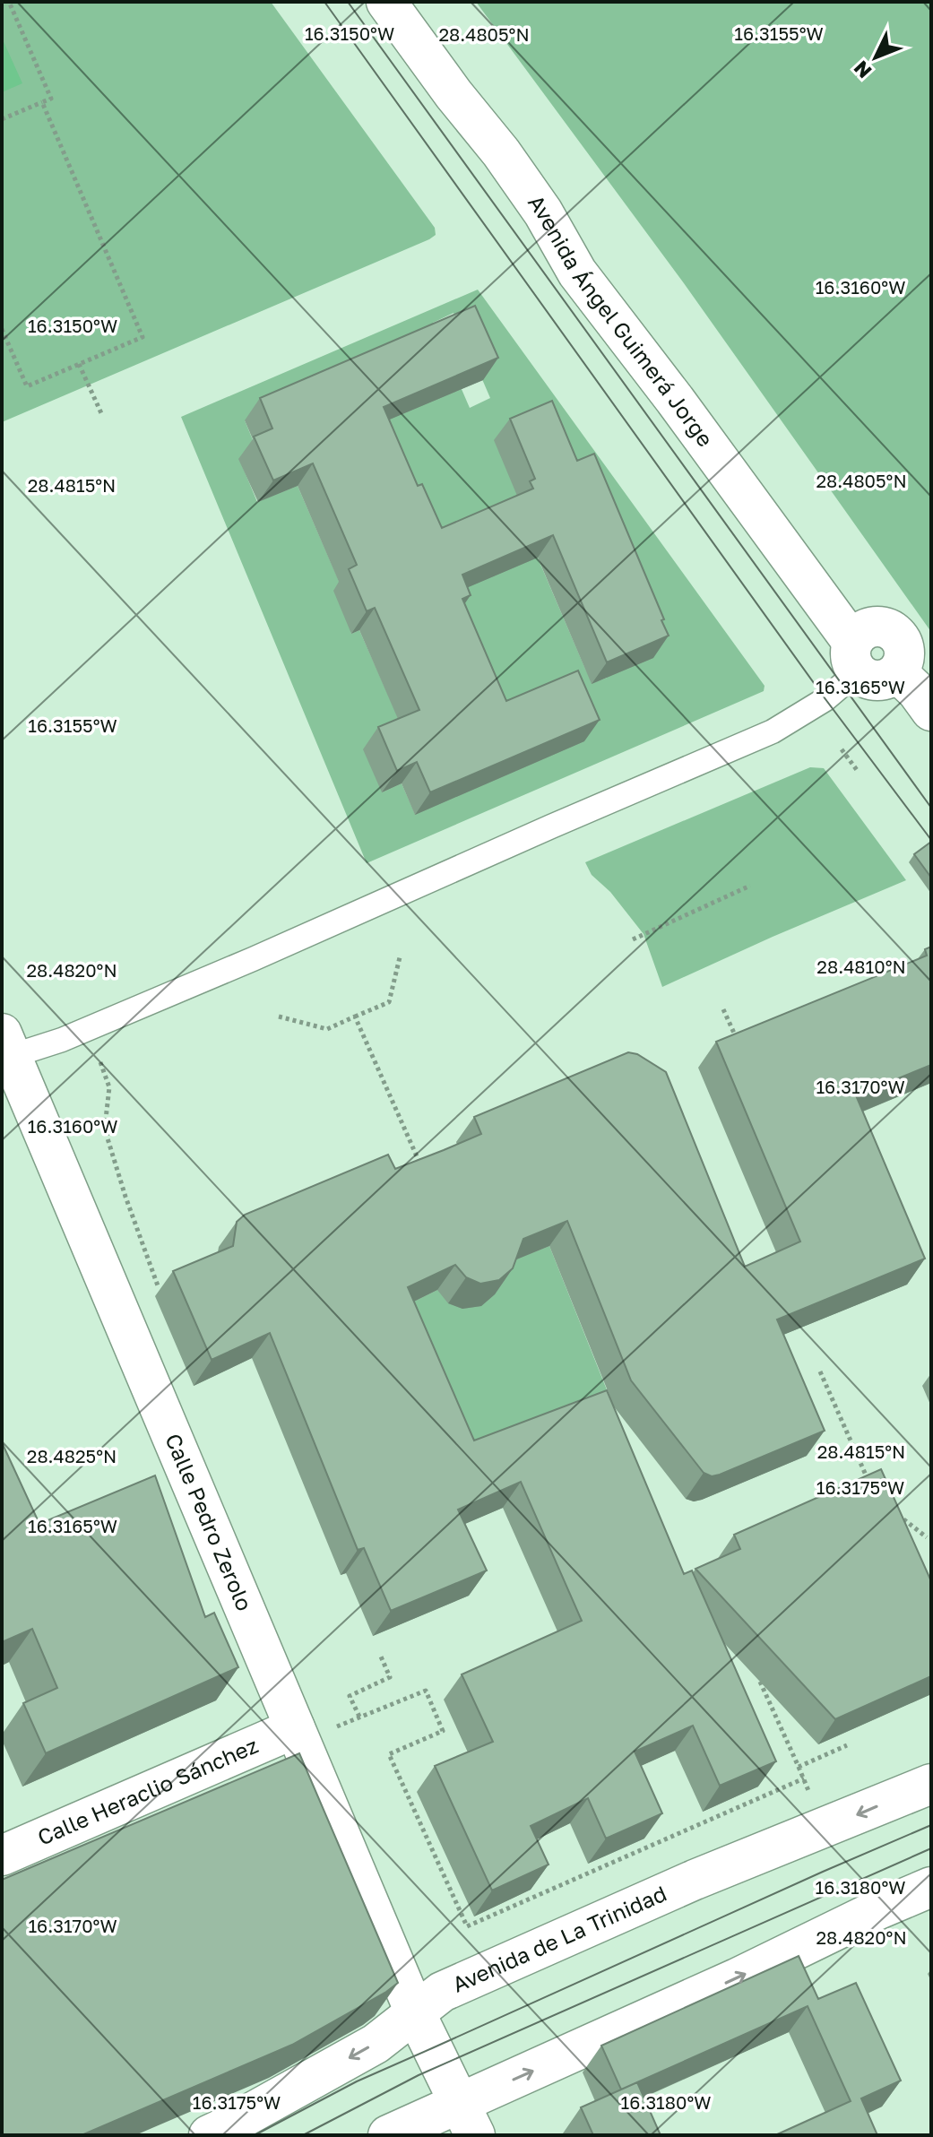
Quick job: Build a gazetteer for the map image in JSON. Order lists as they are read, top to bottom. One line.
{"streets":{"street":["Avenida Ángel Guimerá Jorge","Calle Pedro Zerolo","Calle Heraclio Sánchez","Avenida de La Trinidad"]},"crossings":[["Calle Pedro Zerolo","Calle Heraclio Sánchez"],["Calle Pedro Zerolo","Avenida de La Trinidad"]],"north":"bottom left","coordinates":["16.3150°W","16.3155°W","28.4805°N","16.3160°W","28.4815°N","16.3165°W","28.4810°N","28.4820°N","16.3170°W","28.4825°N","16.3175°W","16.3180°W"]}
